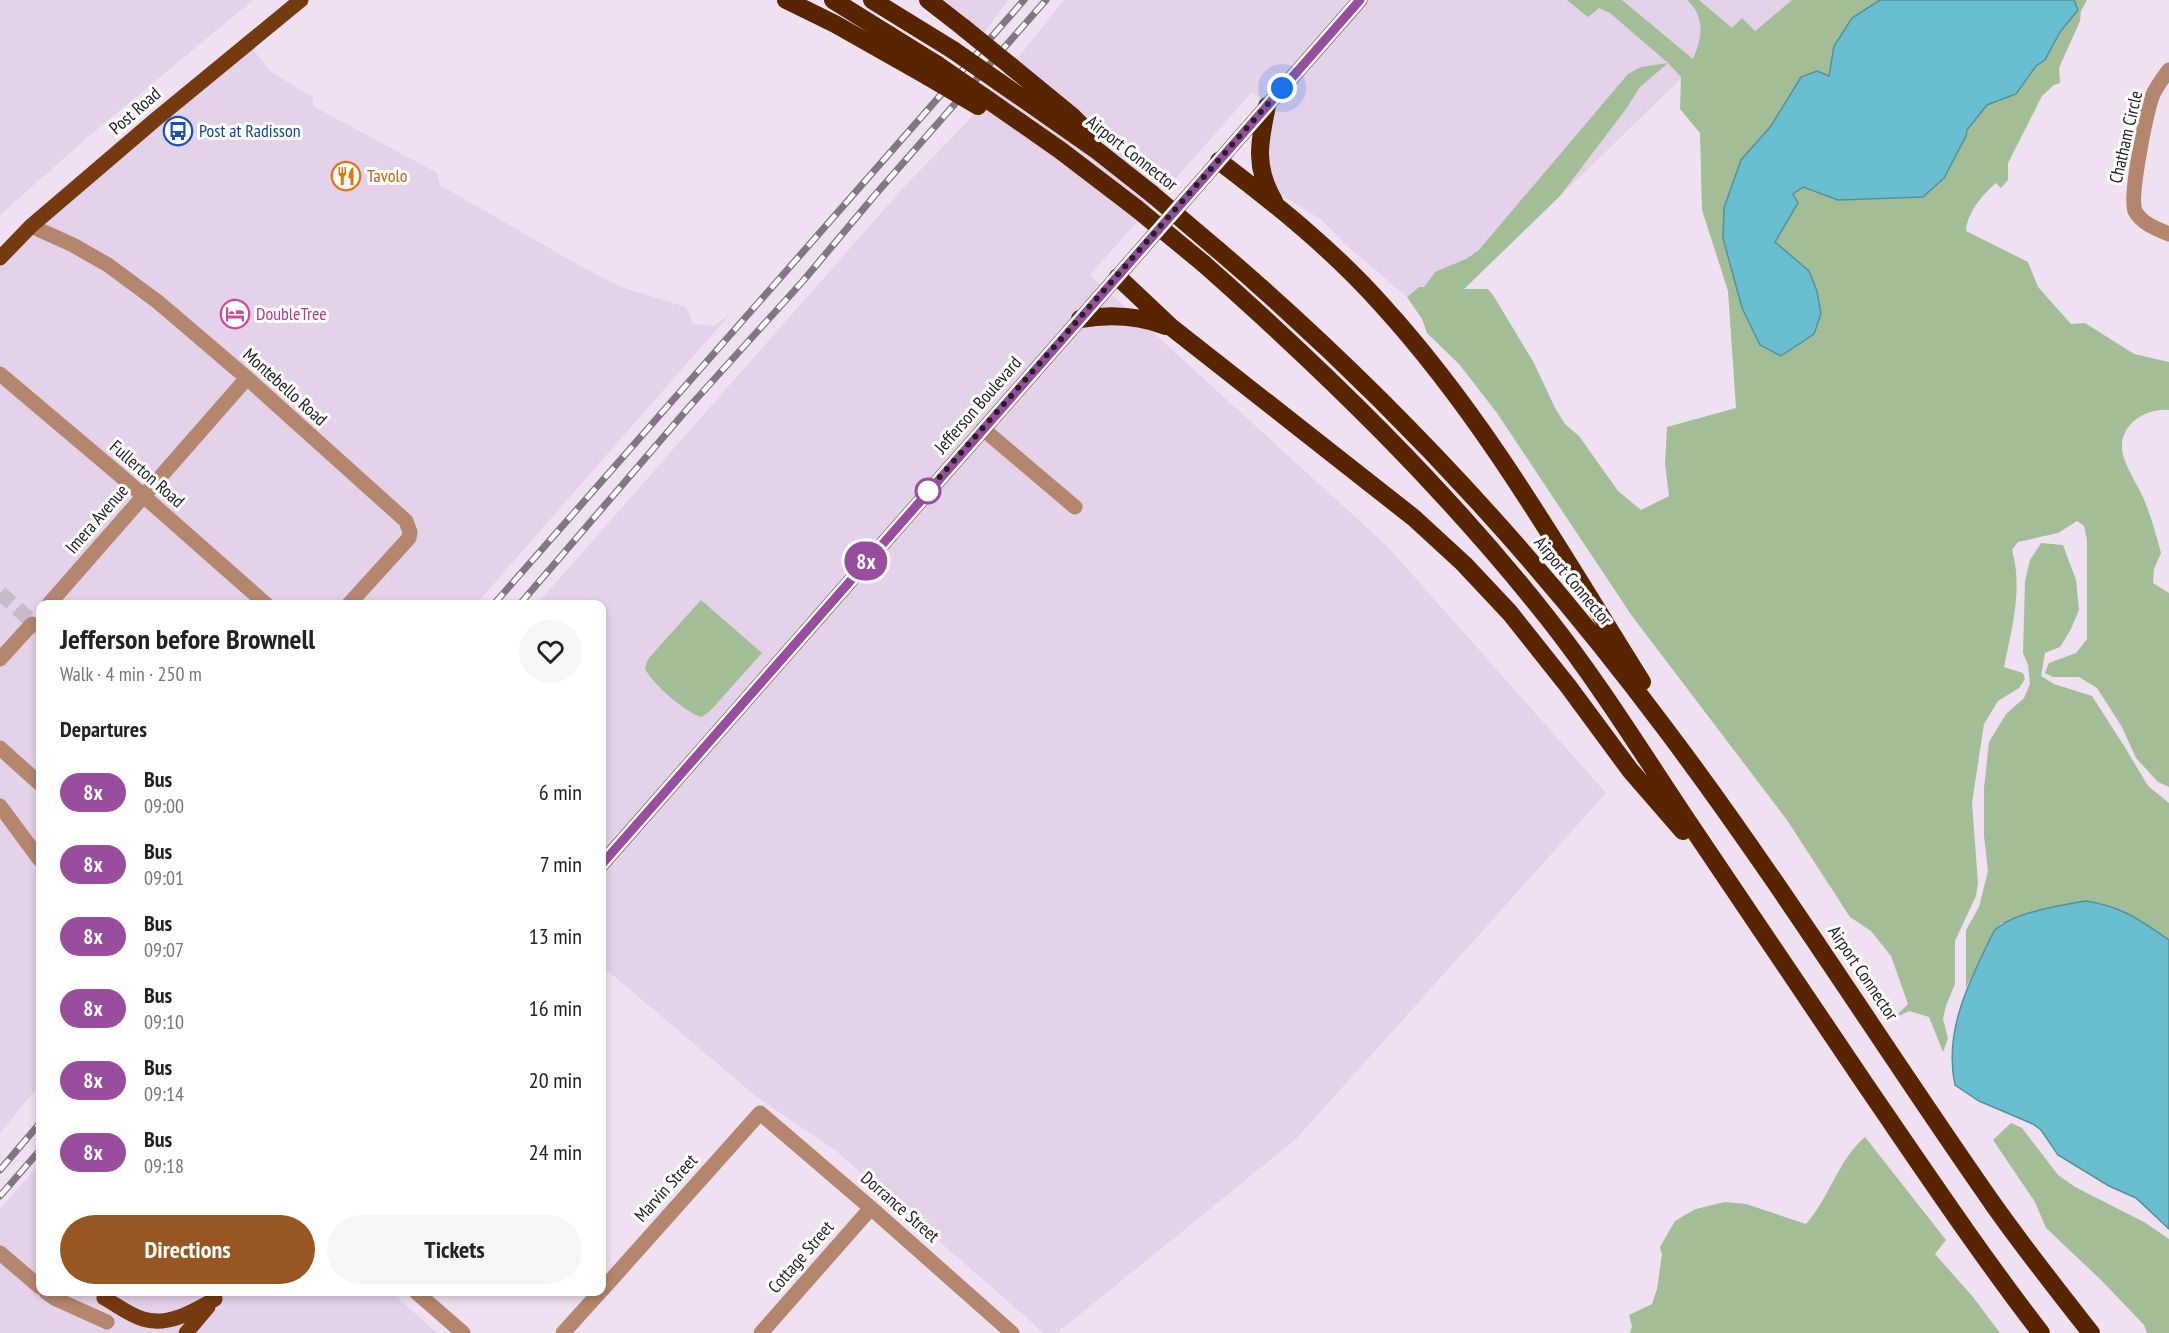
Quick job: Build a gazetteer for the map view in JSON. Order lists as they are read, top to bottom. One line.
{"streets":{"highway":["Airport Connector"],"main road":["Post Road","Jefferson Boulevard"],"street":["Chatham Circle","Montebello Road","Fullerton Road","Imera Avenue","Marvin Street","Dorrance Street","Cottage Street"]},"crossings":[["Post Road","Montebello Road"],["Montebello Road","Imera Avenue"],["Fullerton Road","Imera Avenue"],["Marvin Street","Dorrance Street"],["Dorrance Street","Cottage Street"]],"places":{"bus stop":["Post at Radisson"],"restaurant":["Tavolo"],"hotel":["DoubleTree"]},"lines":["bus line 8x"],"page":{"on_map":"8x","heading":[["Jefferson before Brownell","Walk · 4 min · 250 m"],"Departures"],"list":[{"mark":"8x","name":"Bus","note":"09:00","value":"6 min"},{"mark":"8x","name":"Bus","note":"09:01","value":"7 min"},{"mark":"8x","name":"Bus","note":"09:07","value":"13 min"},{"mark":"8x","name":"Bus","note":"09:10","value":"16 min"},{"mark":"8x","name":"Bus","note":"09:14","value":"20 min"},{"mark":"8x","name":"Bus","note":"09:18","value":"24 min"}],"buttons":["Directions","Tickets"]}}
